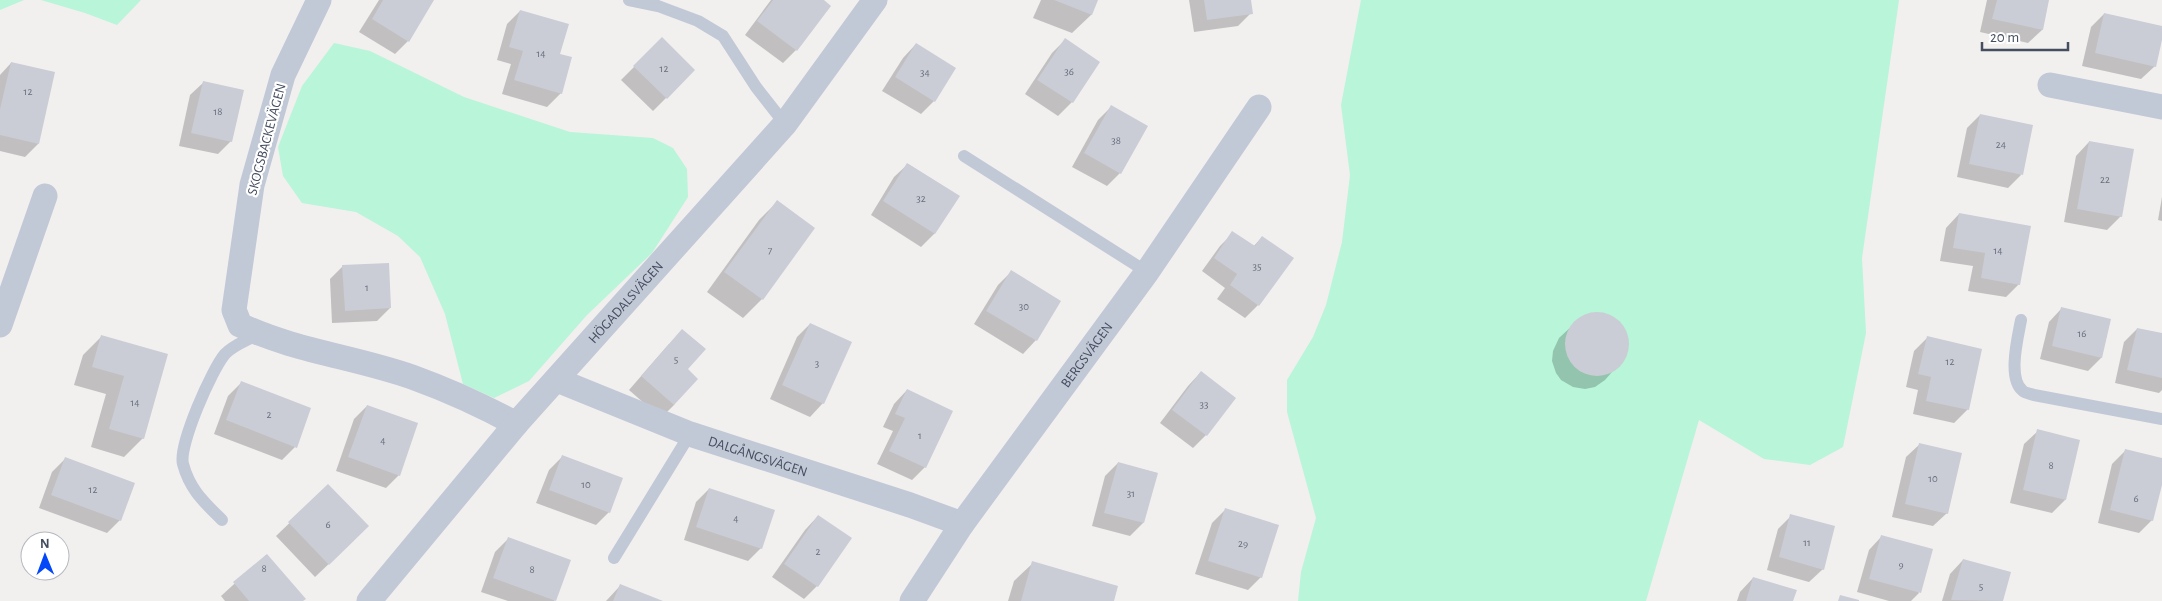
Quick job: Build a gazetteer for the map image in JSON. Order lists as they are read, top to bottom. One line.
{"streets":{"street":["SKOGSBACKEVÄGEN","HÖGADALSVÄGEN","BERGSVÄGEN","DALGÅNGSVÄGEN"]},"crossings":[["SKOGSBACKEVÄGEN","HÖGADALSVÄGEN"],["HÖGADALSVÄGEN","DALGÅNGSVÄGEN"],["BERGSVÄGEN","DALGÅNGSVÄGEN"]],"house_numbers":["14","12","36","34","12","18","38","24","22","32","7","14","35","1","30","16","5","12","3","14","33","2","1","4","8","10","10","12","31","6","4","6","11","29","2","9","8","8","5"],"scale_bar":"20 m","north":"top"}
